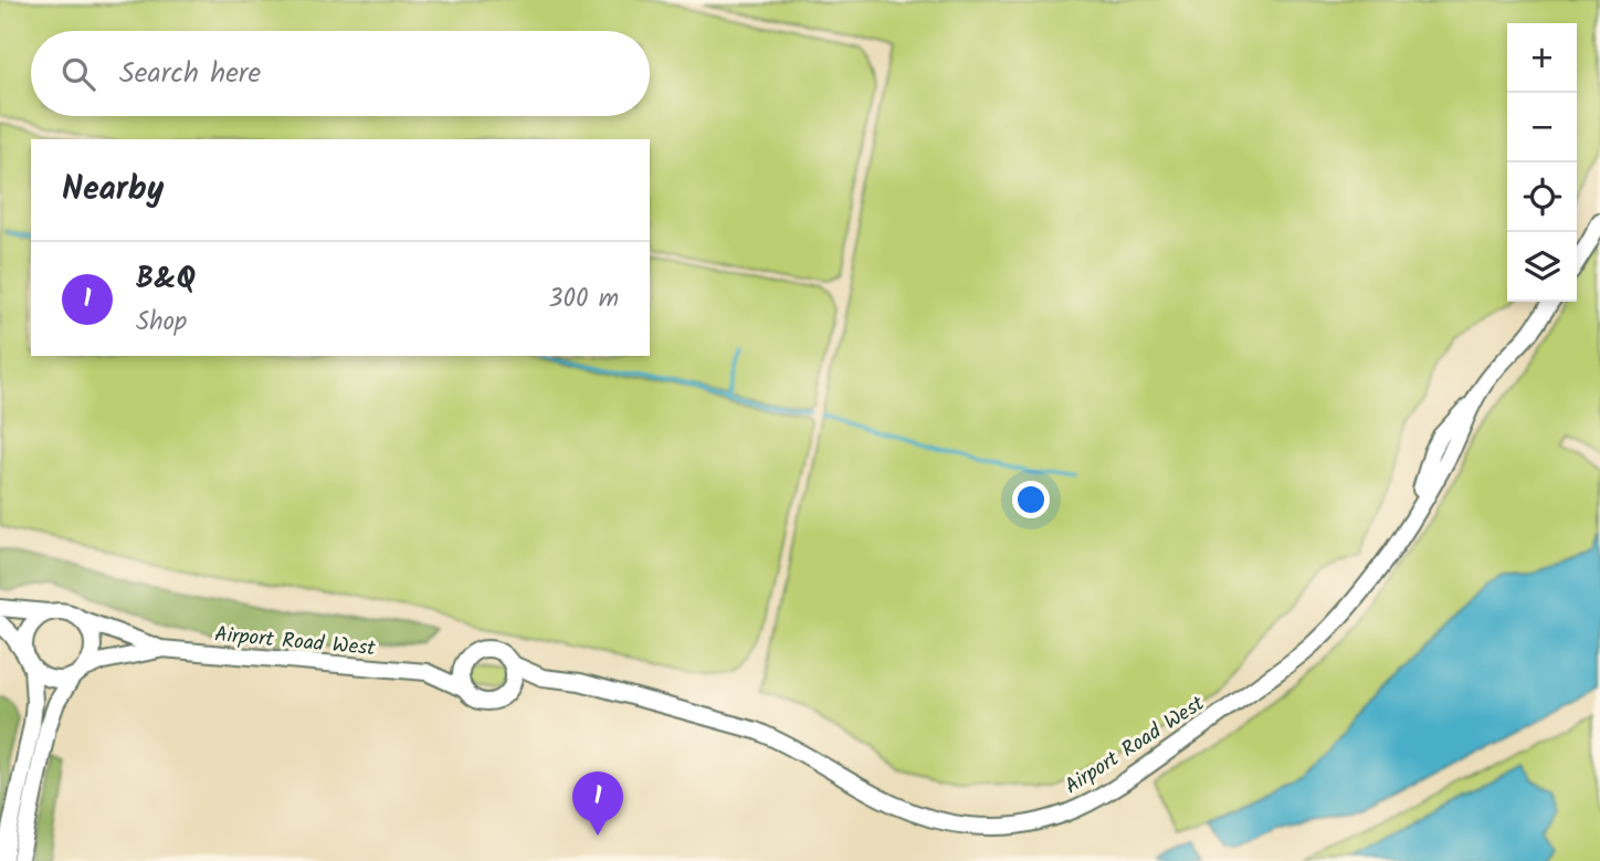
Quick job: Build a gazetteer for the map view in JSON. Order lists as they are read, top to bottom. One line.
{"streets":{"street":["Airport Road West"]},"page":{"map_buttons":["+","−"],"search":"Search here","heading":"Nearby","list":[{"mark":"1","name":"B&Q","note":"Shop","value":"300 m"}],"pins":"1"}}
